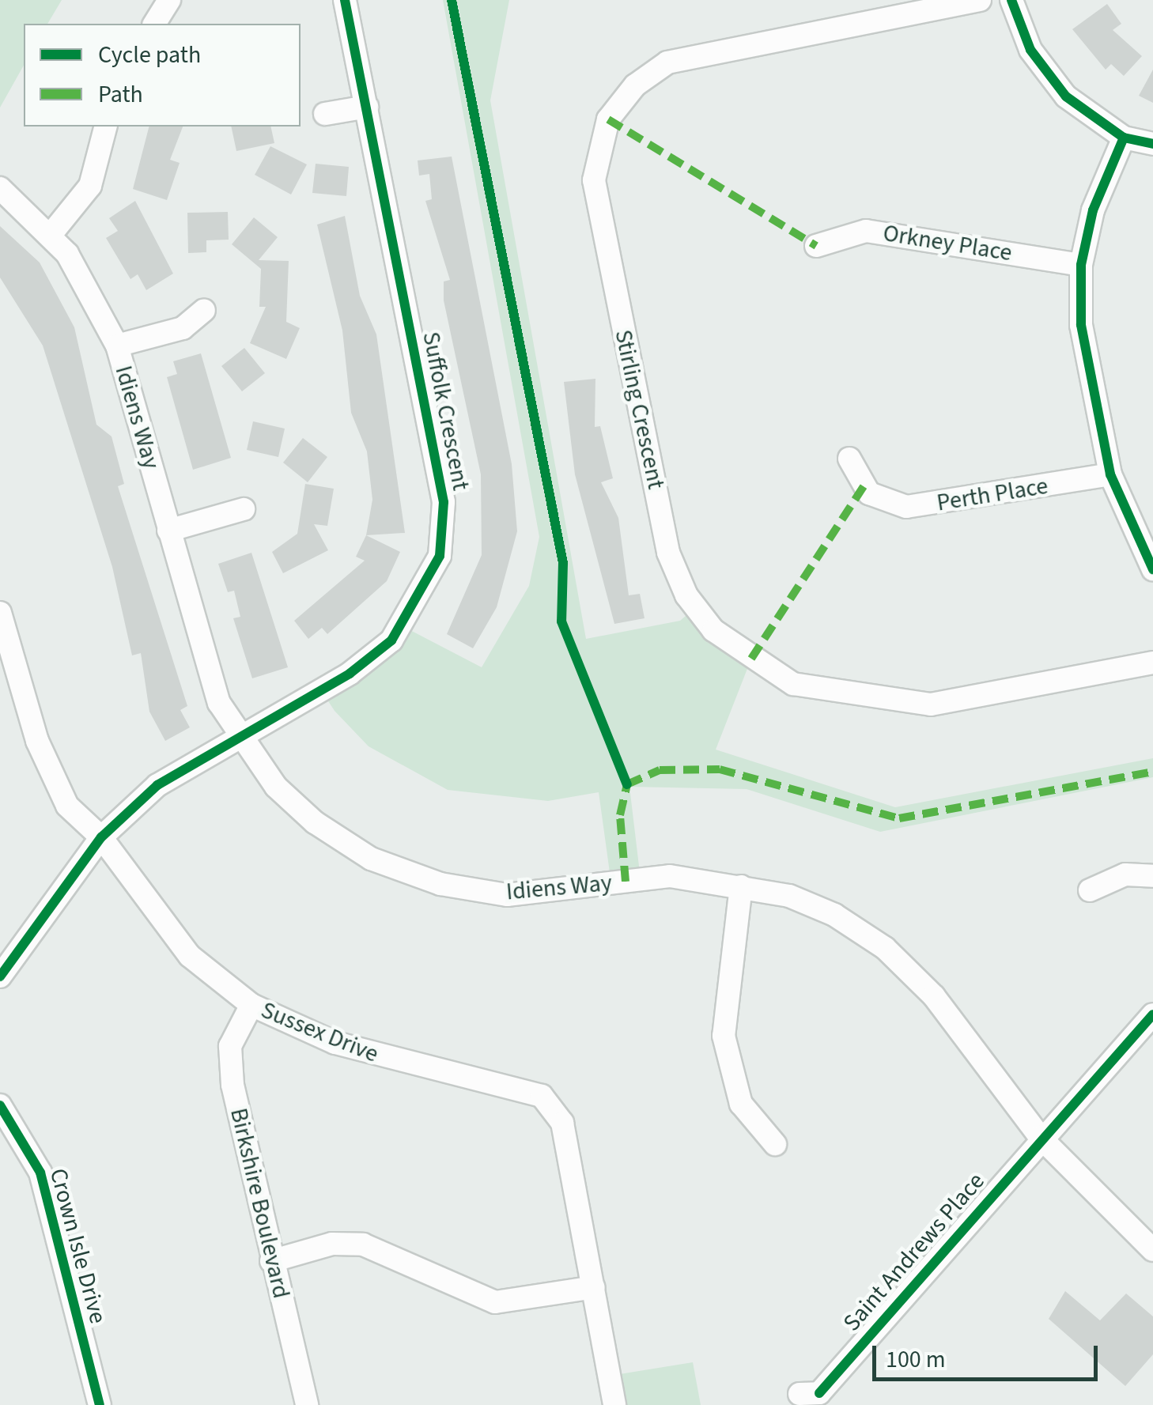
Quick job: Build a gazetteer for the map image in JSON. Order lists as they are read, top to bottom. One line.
{"streets":{"street":["Orkney Place","Stirling Crescent","Suffolk Crescent","Idiens Way","Perth Place","Sussex Drive","Birkshire Boulevard","Crown Isle Drive","Saint Andrews Place"]},"crossings":[["Suffolk Crescent","Idiens Way"],["Suffolk Crescent","Sussex Drive"],["Idiens Way","Saint Andrews Place"],["Sussex Drive","Birkshire Boulevard"]],"legend":["Cycle path","Path"],"scale_bar":"100 m"}
